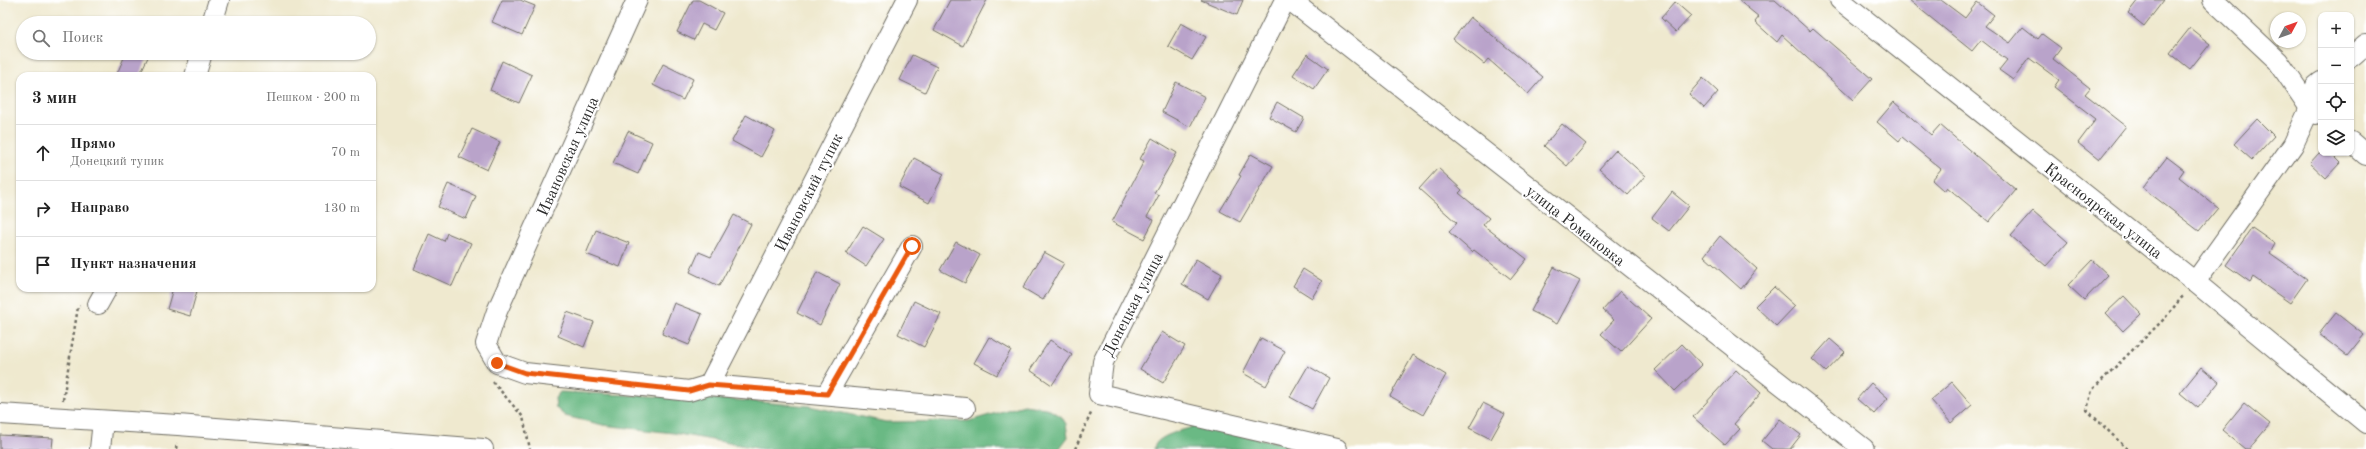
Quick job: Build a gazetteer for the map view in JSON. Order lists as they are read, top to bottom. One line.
{"streets":{"street":["Ивановская улица","Ивановский тупик","Красноярская улица","улица Романовка","Донецкая улица"]},"crossings":[["Ивановская улица","Ивановский тупик"]],"north":"top right","page":{"map_buttons":["+","−"],"search":"Поиск","heading":["3 мин","Пешком · 200 m"],"list":[["Прямо","Донецкий тупик","70 m"],["Направо","130 m"],"Пункт назначения"]}}
